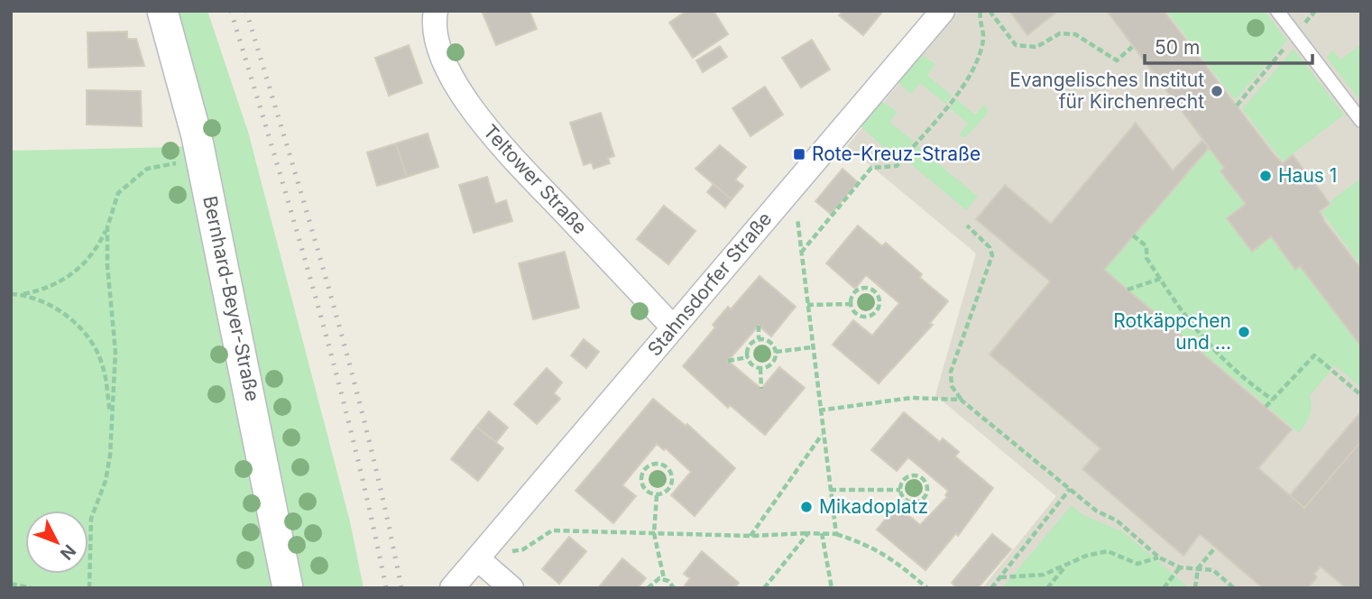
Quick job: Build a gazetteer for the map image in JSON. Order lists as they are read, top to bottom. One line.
{"streets":{"street":["Teltower Straße","Stahnsdorfer Straße","Bernhard-Beyer-Straße"]},"crossings":[["Teltower Straße","Stahnsdorfer Straße"]],"places":{"other":["Evangelisches Institut für Kirchenrecht","Haus 1","Rotkäppchen und ...","Mikadoplatz"],"transit":["Rote-Kreuz-Straße"]},"scale_bar":"50 m","north":"bottom right"}
